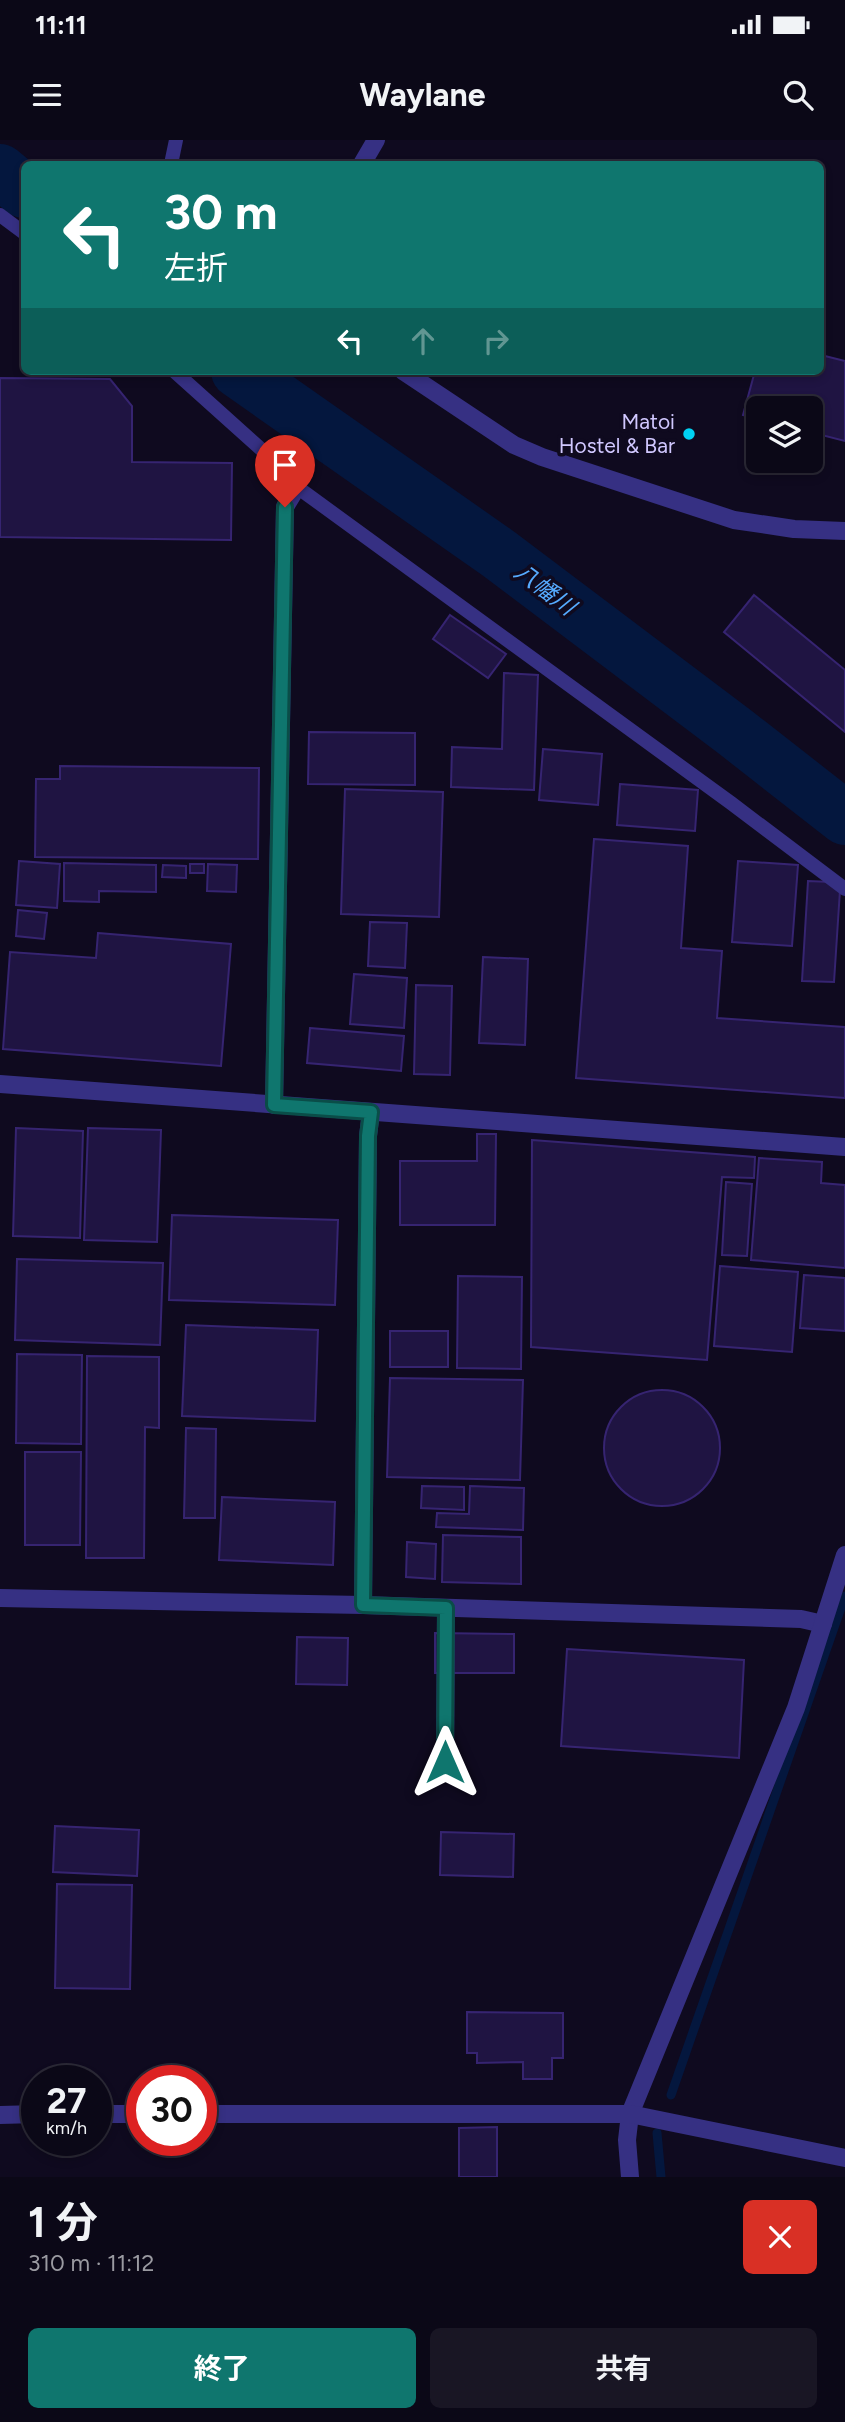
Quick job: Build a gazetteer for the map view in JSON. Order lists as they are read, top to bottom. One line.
{"water":["八幡川"],"places":["Matoi Hostel & Bar"],"page":{"status":"11:11","header":"Waylane","turn":["30 m","左折"],"speed":"27 km/h","limit":"30","heading":["1 分","310 m · 11:12"],"buttons":["終了","共有"]}}
